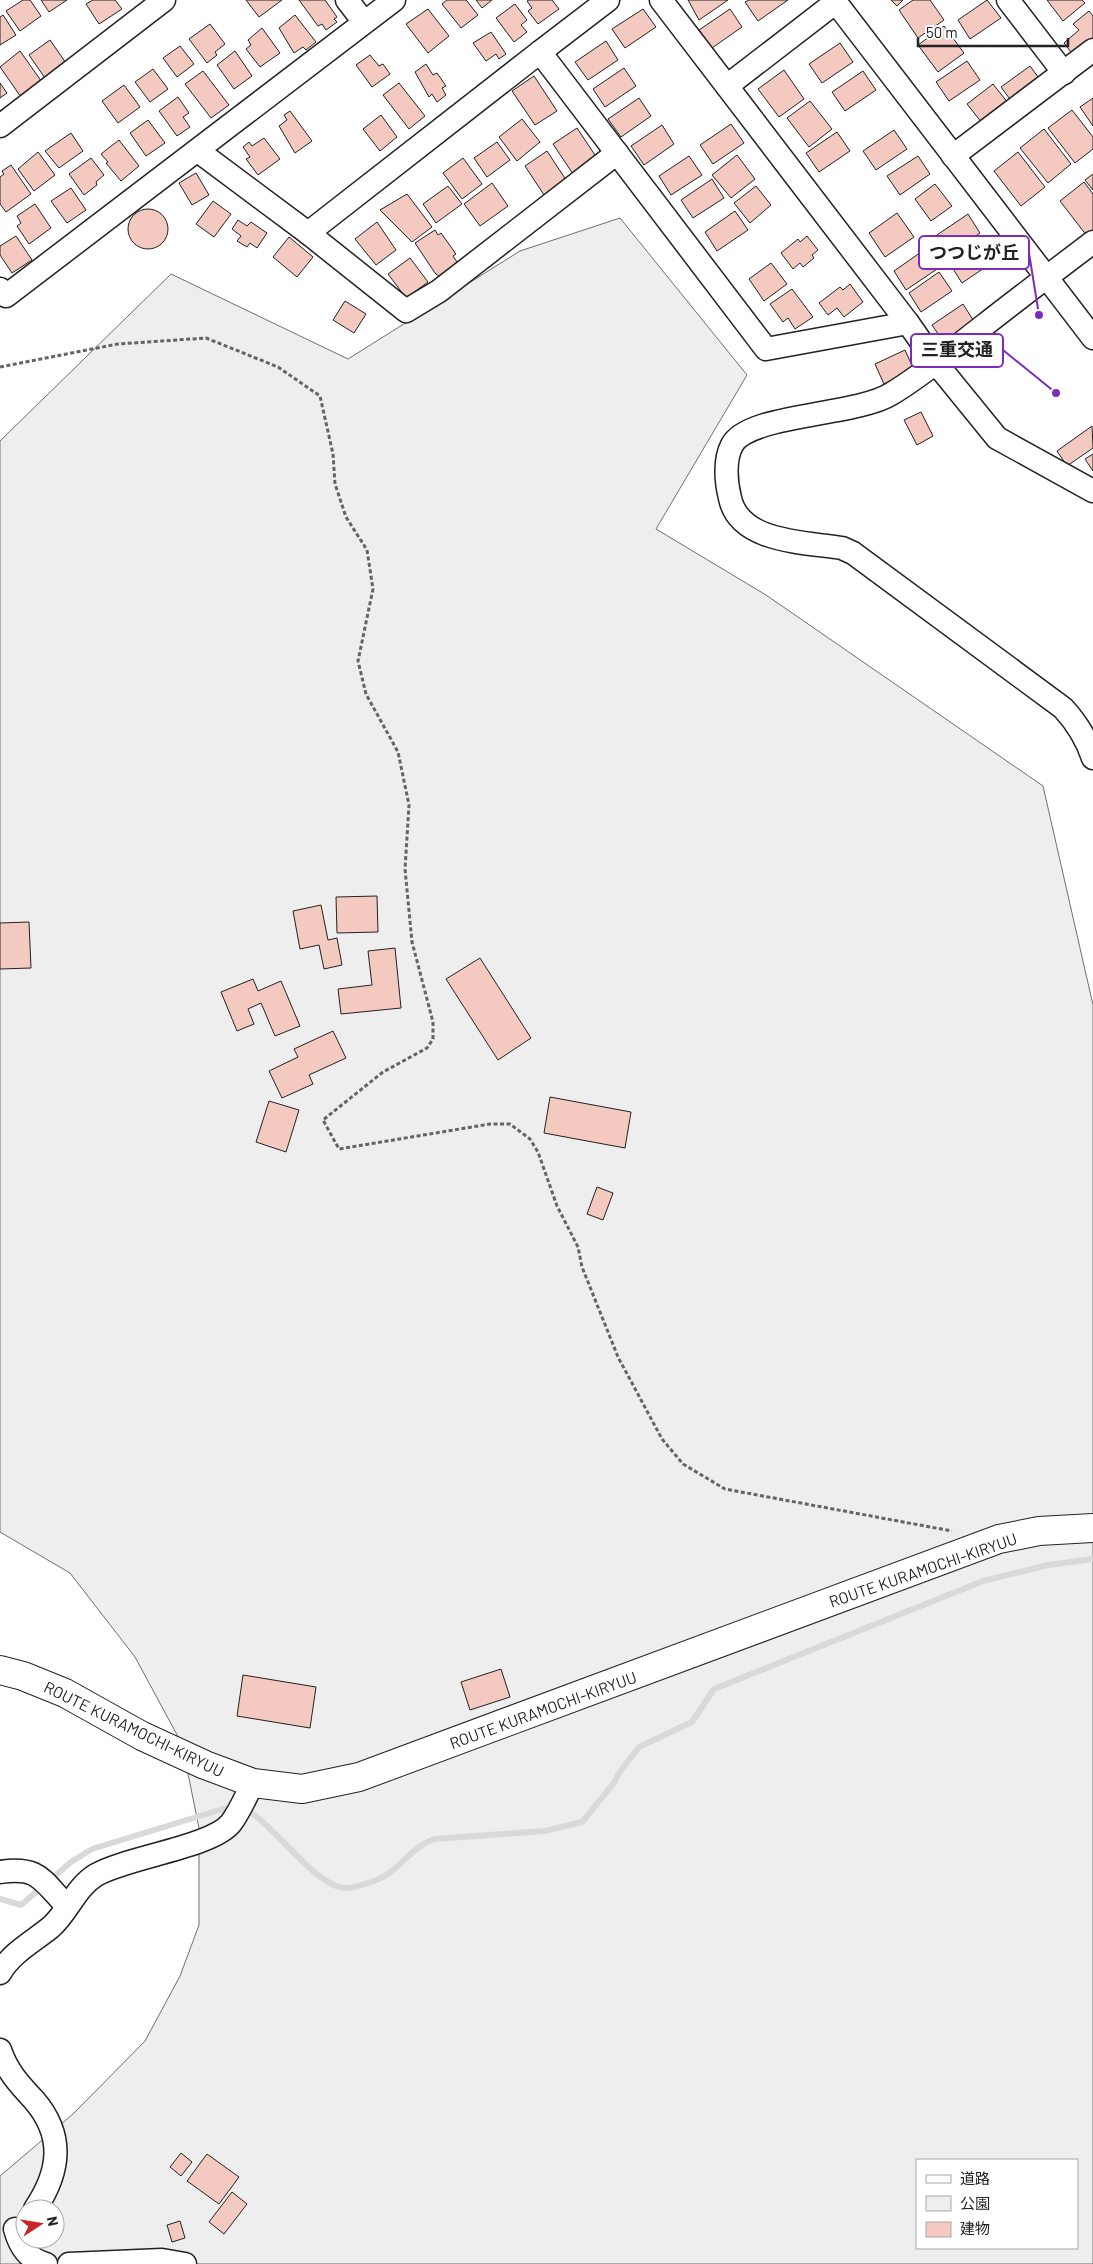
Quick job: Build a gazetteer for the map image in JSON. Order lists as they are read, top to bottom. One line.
{"streets":{"main road":["ROUTE KURAMOCHI-KIRYUU"]},"places":["つつじが丘","三重交通"],"legend":["道路","公園","建物"],"scale_bar":"50 m","north":"right"}
